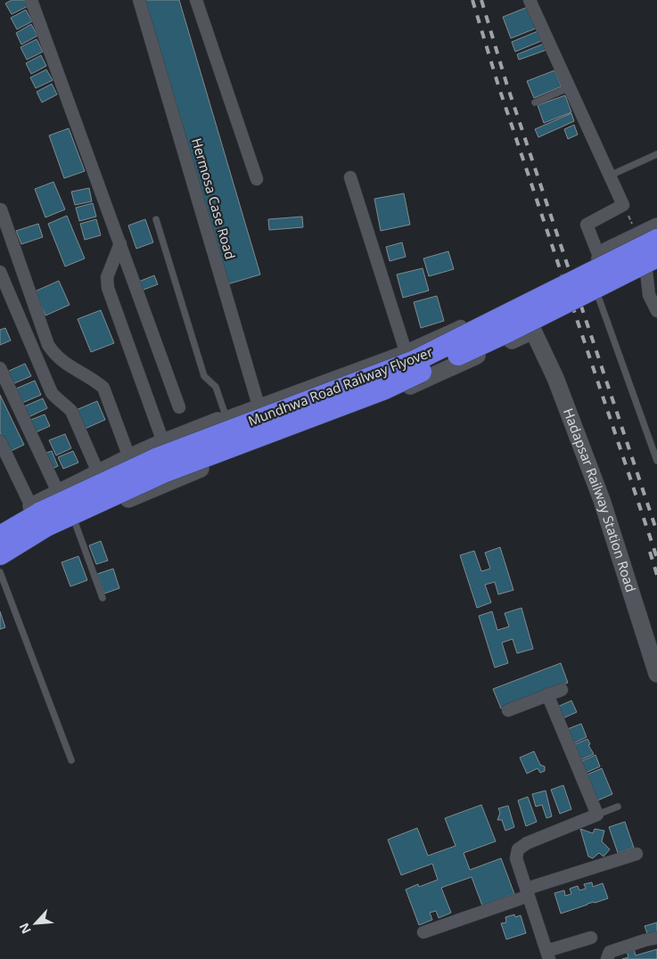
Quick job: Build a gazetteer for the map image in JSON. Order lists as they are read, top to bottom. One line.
{"streets":{"highway":["Mundhwa Road Railway Flyover"],"street":["Hermosa Case Road","Hadapsar Railway Station Road"]},"north":"bottom left"}
